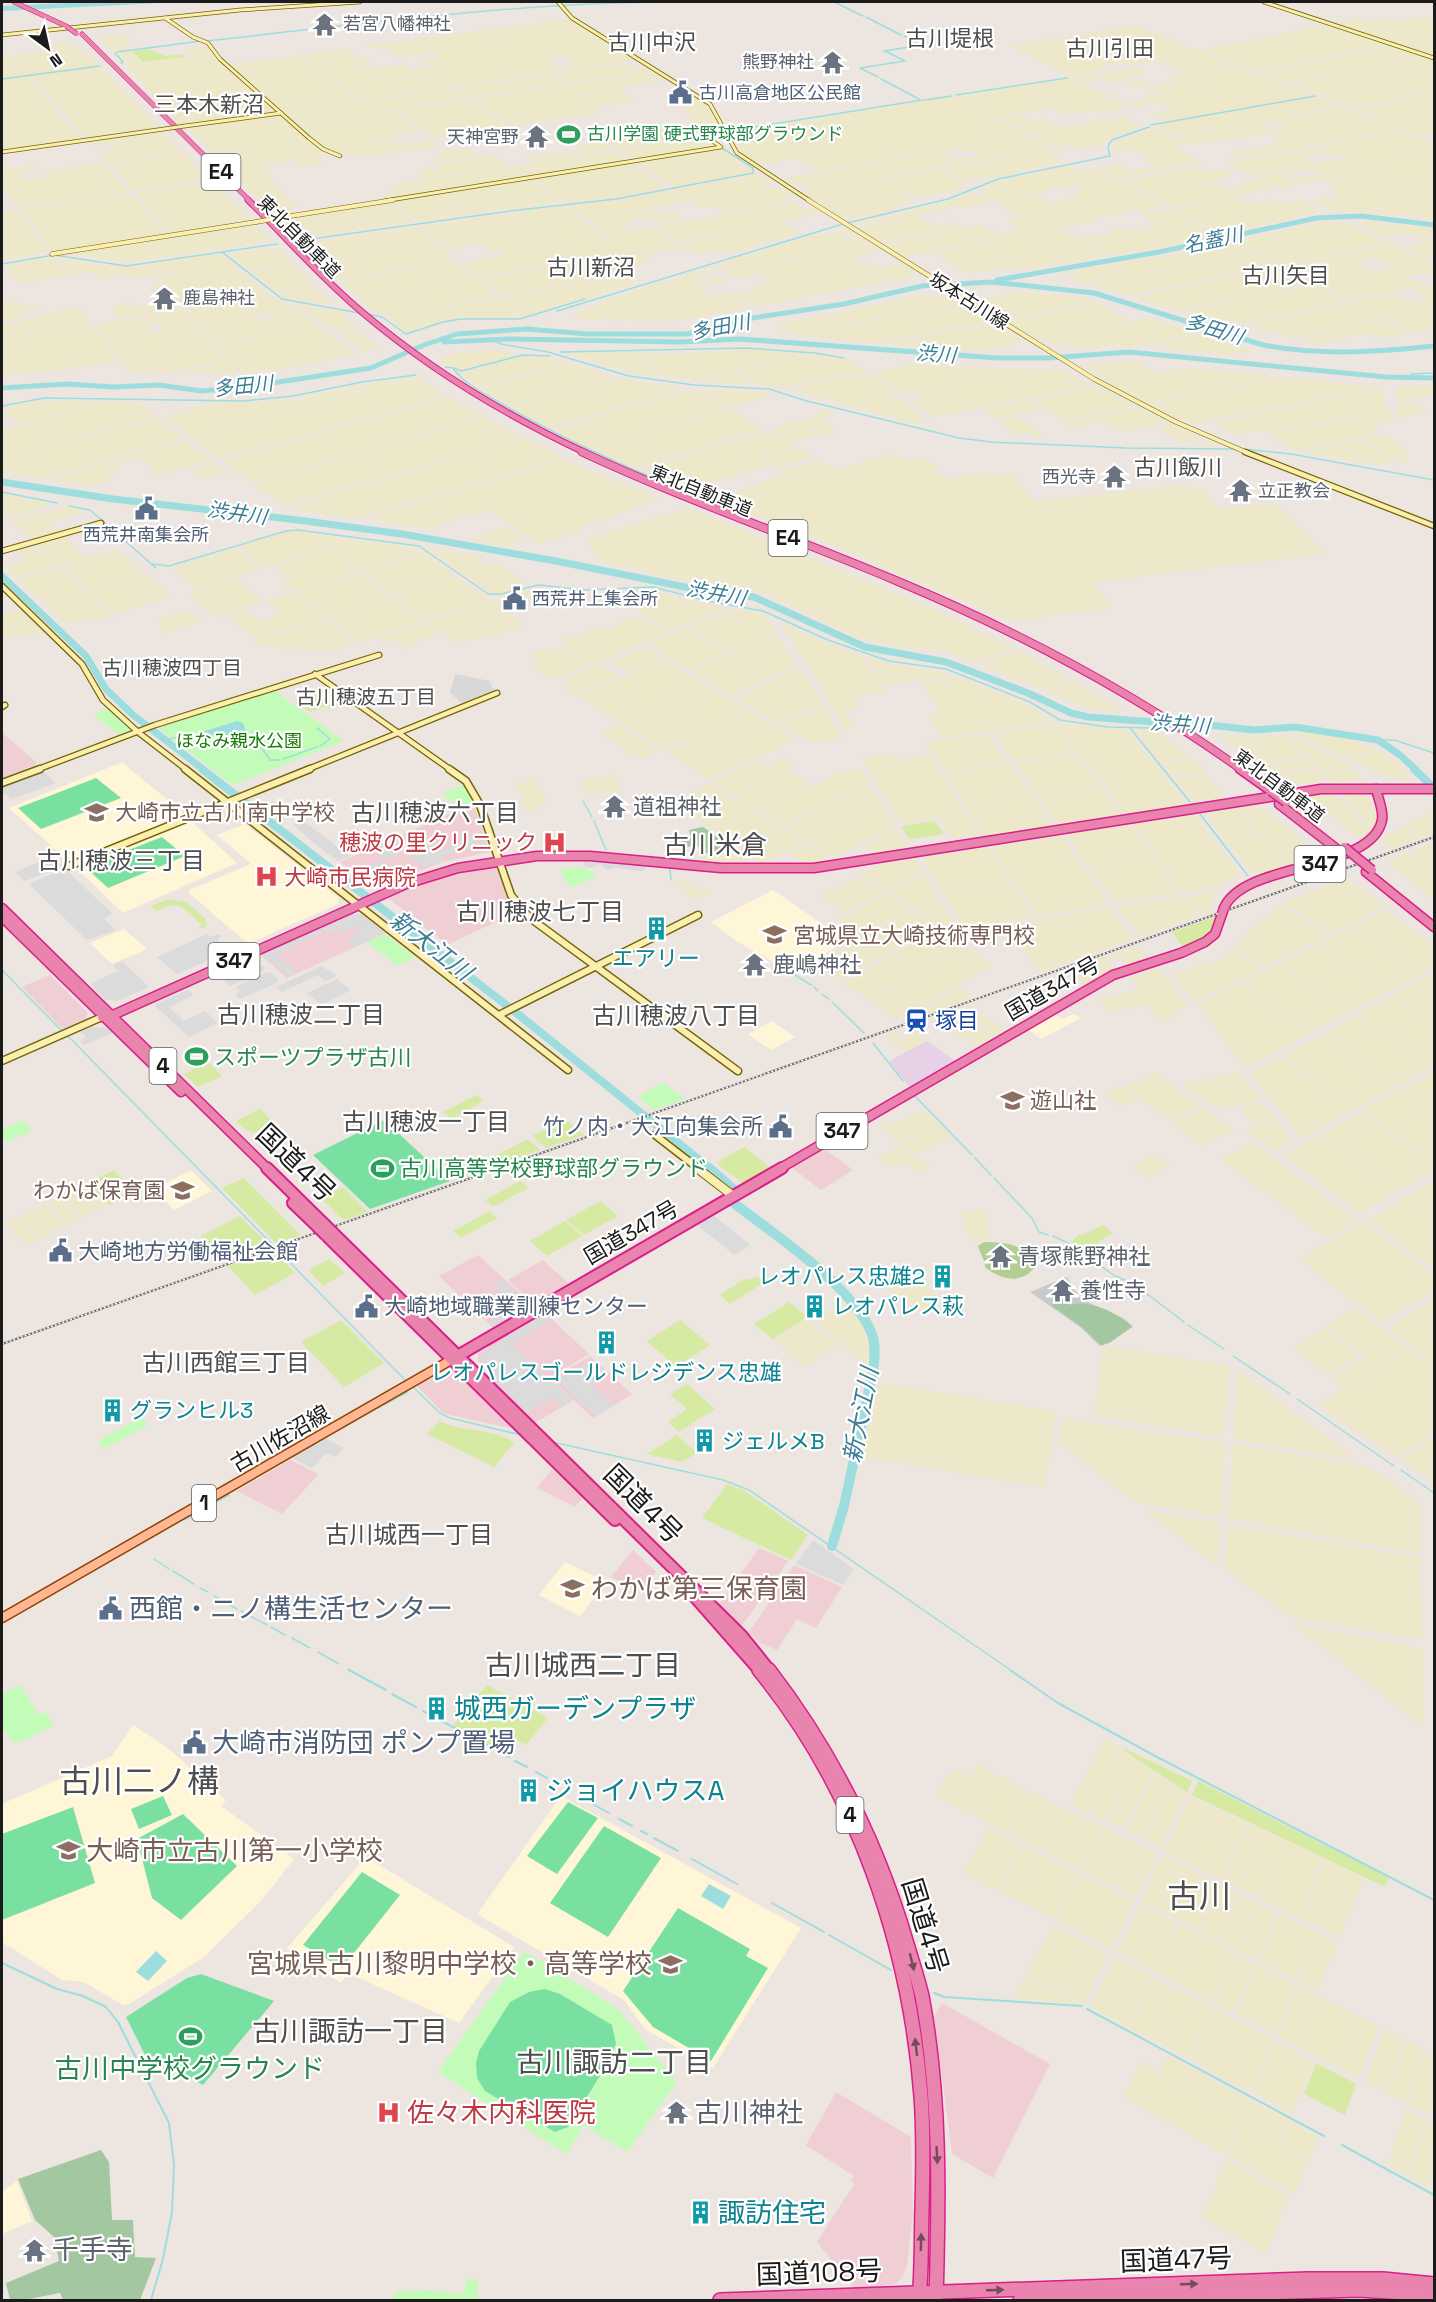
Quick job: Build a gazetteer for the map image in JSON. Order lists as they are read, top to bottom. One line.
{"streets":{"highway":["E4","東北自動車道","347","国道347号","4","国道4号","国道47号","国道108号"],"main road":["古川佐沼線","1"],"street":["坂本古川線"]},"crossings":[["347","国道347号"],["347","国道4号"],["国道347号","国道4号"],["国道347号","古川佐沼線"],["国道4号","古川佐沼線"],["国道4号","国道47号"],["国道4号","国道108号"],["国道47号","国道108号"]],"districts":["古川堤根","古川中沢","古川引田","三本木新沼","古川新沼","古川矢目","古川飯川","古川穂波四丁目","古川穂波五丁目","古川穂波六丁目","古川米倉","古川穂波三丁目","古川穂波七丁目","古川穂波二丁目","古川穂波八丁目","古川穂波一丁目","古川西館三丁目","古川城西一丁目","古川城西二丁目","古川二ノ構","古川","古川諏訪一丁目","古川諏訪二丁目"],"water":["名蓋川","多田川","渋川","渋井川","新大江川"],"parks":["ほなみ親水公園"],"places":{"temple":["若宮八幡神社","熊野神社","天神宮野","鹿島神社","西光寺","立正教会","道祖神社","鹿嶋神社","青塚熊野神社","養性寺","古川神社","千手寺"],"public building":["古川高倉地区公民館","西荒井南集会所","西荒井上集会所","竹ノ内・大江向集会所","大崎地方労働福祉会館","大崎地域職業訓練センター","西館・ニノ構生活センター","大崎市消防団 ポンプ置場"],"sports":["古川学園 硬式野球部グラウンド","スポーツプラザ古川","古川高等学校野球部グラウンド","古川中学校グラウンド"],"school or university":["大崎市立古川南中学校","宮城県立大崎技術専門校","遊山社","わかば保育園","わかば第三保育園","大崎市立古川第一小学校","宮城県古川黎明中学校・高等学校"],"hospital":["穂波の里クリニック","大崎市民病院","佐々木内科医院"],"building":["エアリー","レオパレス忠雄2","レオパレス萩","レオパレスゴールドレジデンス忠雄","グランヒル3","ジェルメB","城西ガーデンプラザ","ジョイハウスA","諏訪住宅"],"station":["塚目"]},"north":"bottom right"}
